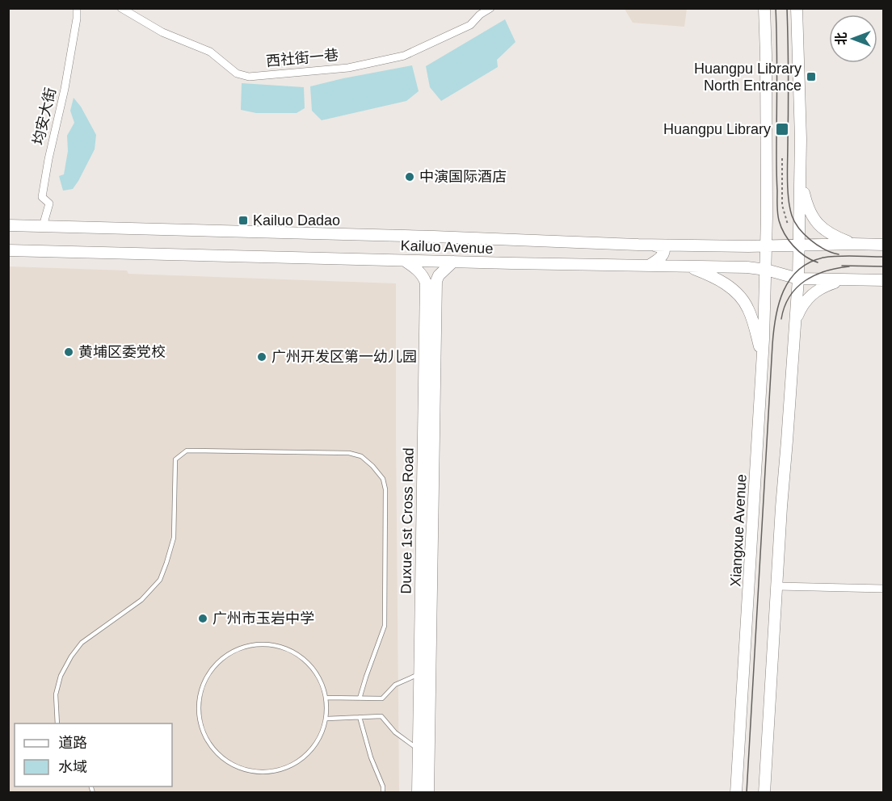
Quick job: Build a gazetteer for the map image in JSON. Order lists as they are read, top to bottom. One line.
{"streets":{"main road":["Kailuo Avenue","Duxue 1st Cross Road","Xiangxue Avenue"],"street":["西社街一巷","均安大街"]},"crossings":[["均安大街","Kailuo Avenue"],["Kailuo Avenue","Duxue 1st Cross Road"],["Kailuo Avenue","Xiangxue Avenue"]],"places":{"transit":["Huangpu Library North Entrance","Huangpu Library","Kailuo Dadao"],"other":["中演国际酒店","黄埔区委党校","广州开发区第一幼儿园","广州市玉岩中学"]},"legend":["道路","水域"],"north":"left"}
